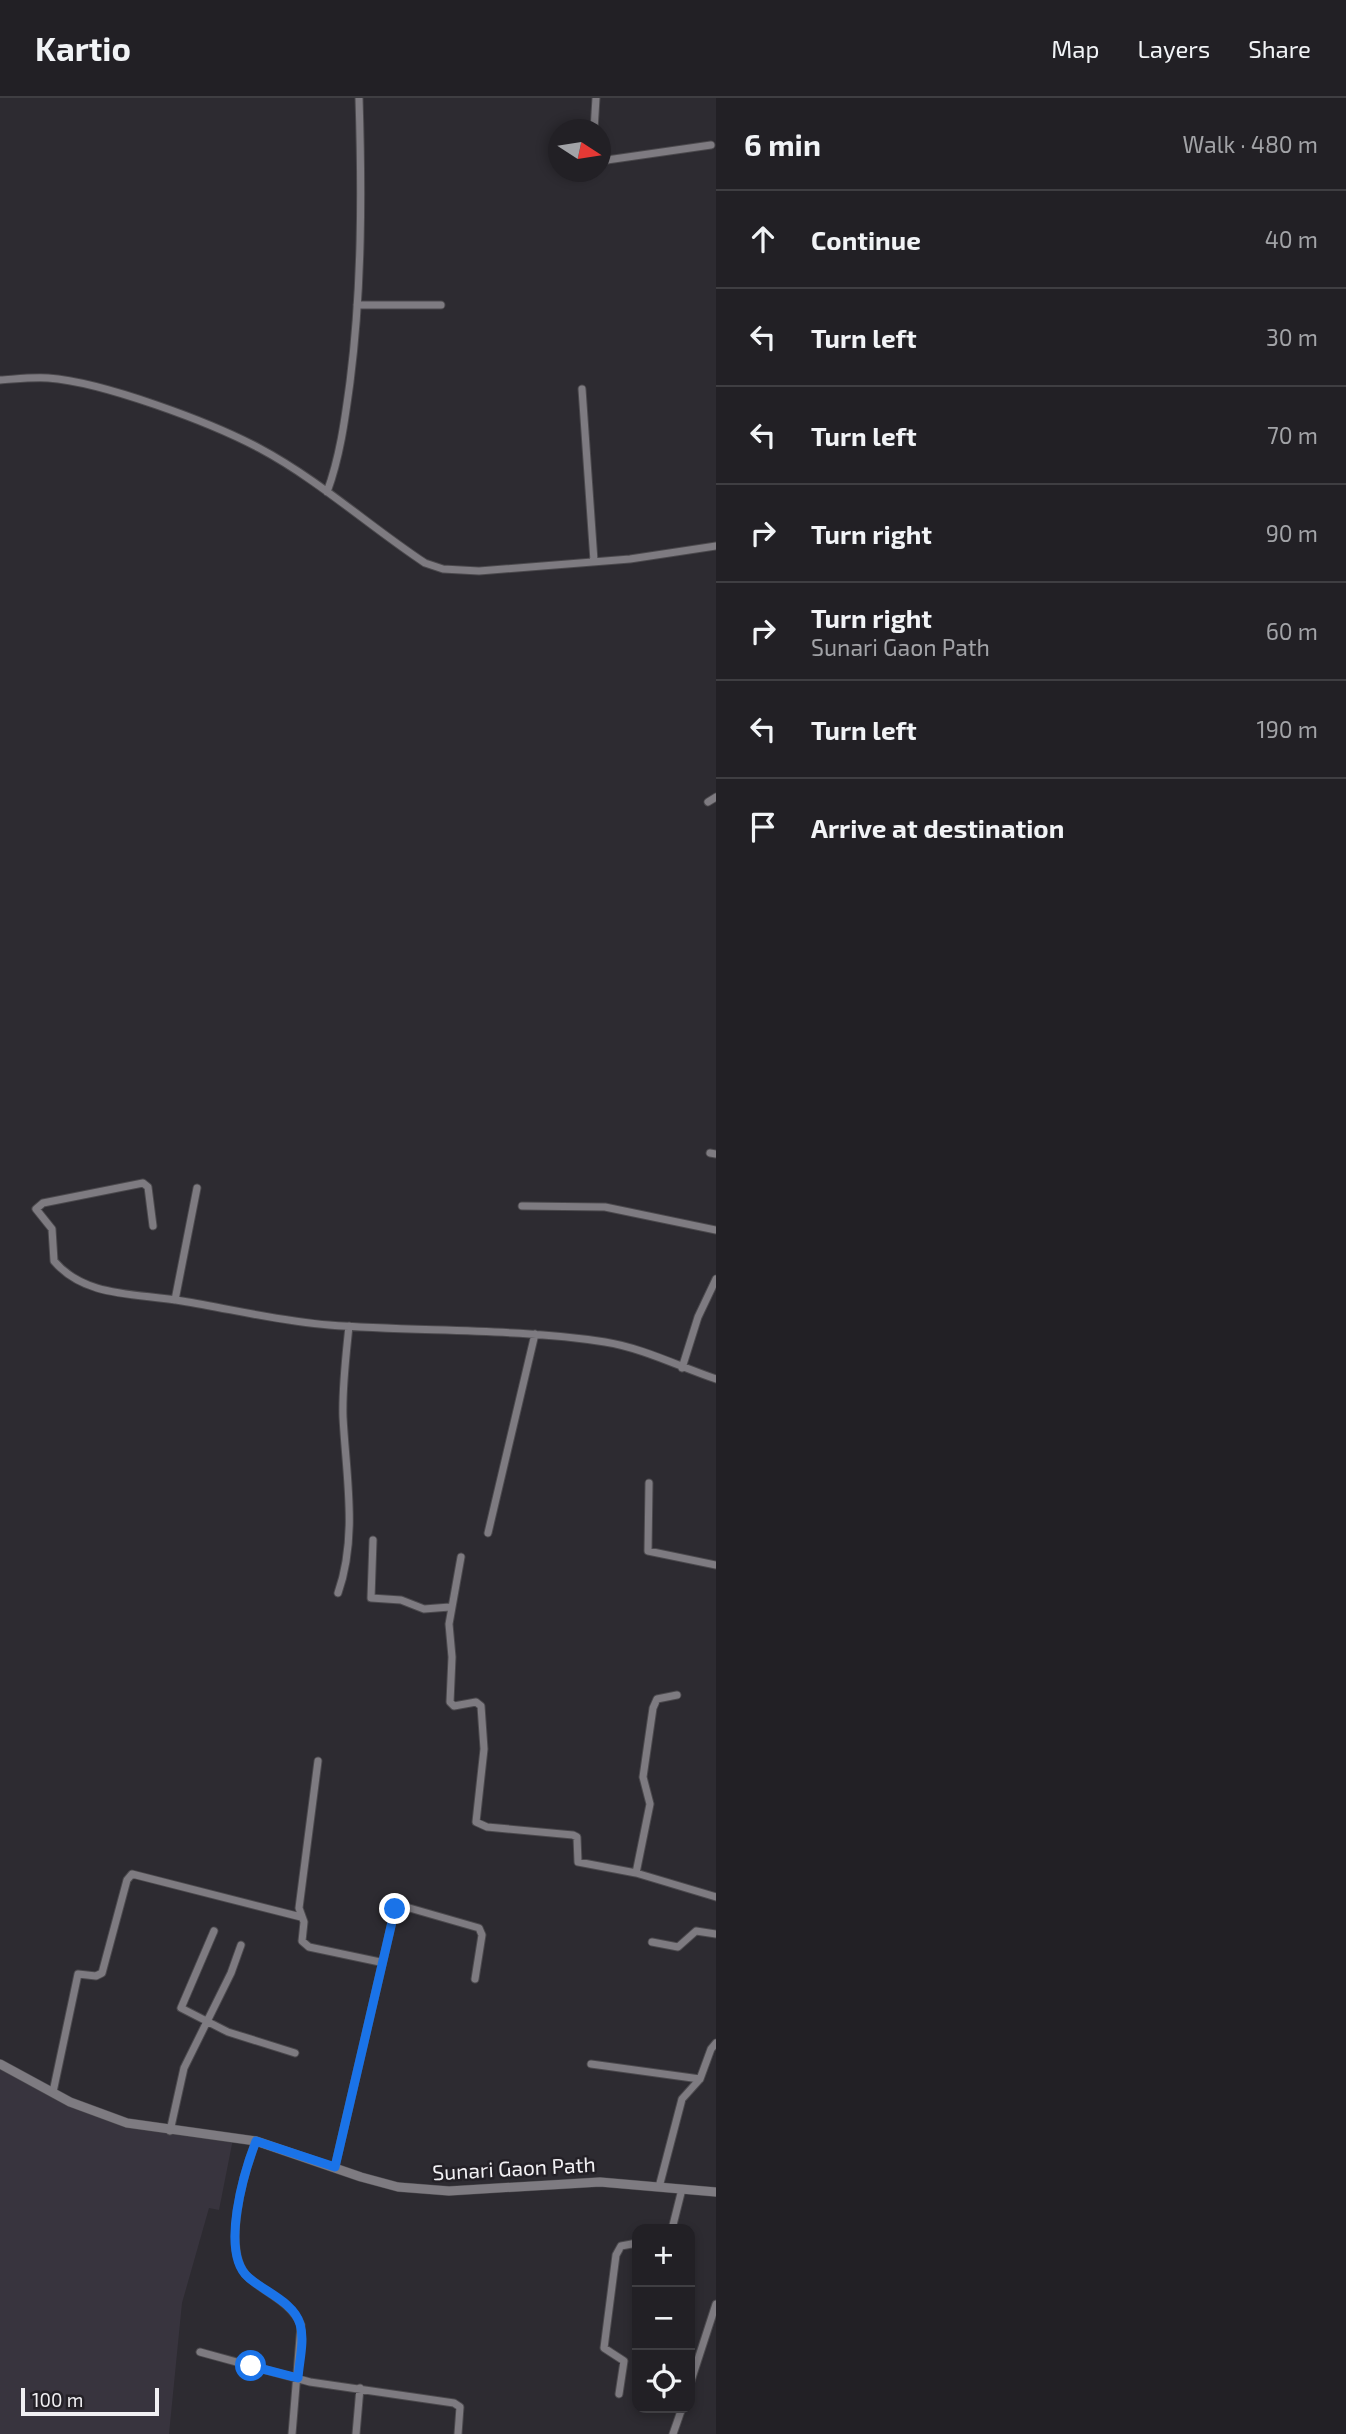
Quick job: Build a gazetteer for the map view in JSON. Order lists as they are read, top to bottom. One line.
{"streets":{"street":["Sunari Gaon Path"]},"scale_bar":"100 m","north":"right","page":{"header":"Kartio","nav":["Map","Layers","Share"],"heading":["6 min","Walk · 480 m"],"list":[["Continue","40 m"],["Turn left","30 m"],["Turn left","70 m"],["Turn right","90 m"],["Turn right","Sunari Gaon Path","60 m"],["Turn left","190 m"],"Arrive at destination"],"map_buttons":["+","−"],"scale":"100 m"}}
